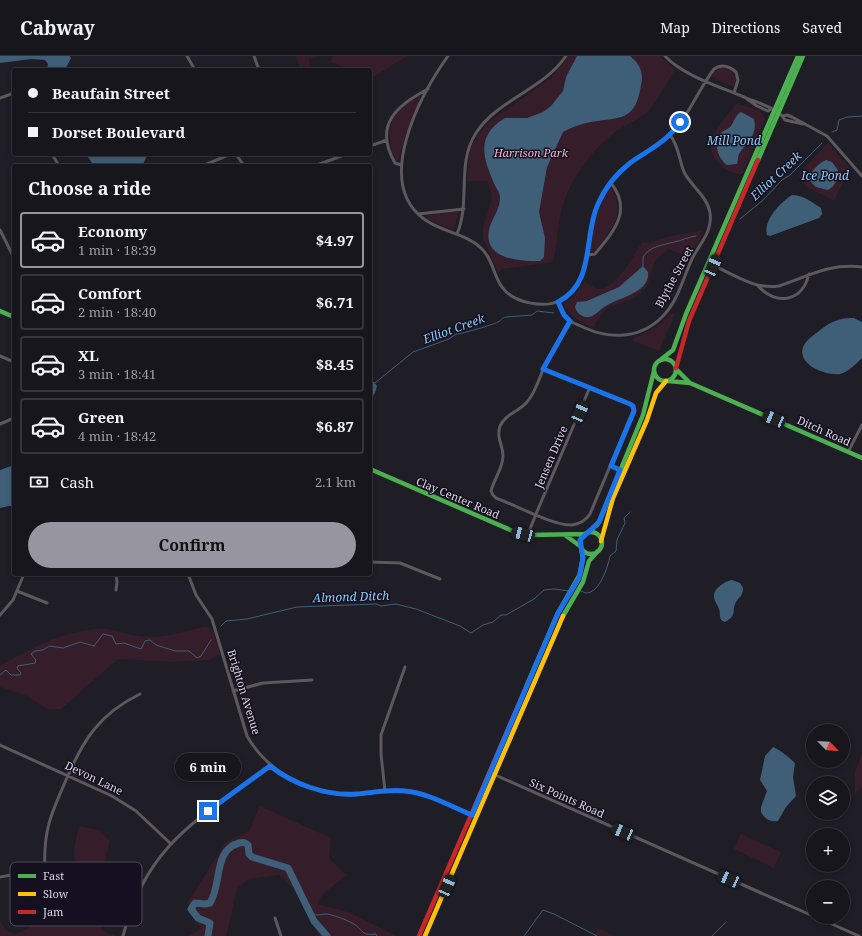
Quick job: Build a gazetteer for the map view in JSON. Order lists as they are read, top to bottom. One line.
{"streets":{"street":["Blythe Street","Ditch Road","Jensen Drive","Clay Center Road","Brighton Avenue","Devon Lane","Six Points Road"]},"crossings":[["Jensen Drive","Clay Center Road"]],"water":["Mill Pond","Elliot Creek","Ice Pond","Almond Ditch"],"parks":["Harrison Park"],"legend":["Fast","Slow","Jam"],"north":"bottom right","page":{"header":"Cabway","nav":["Map","Directions","Saved"],"banner":["Beaufain Street","Dorset Boulevard"],"heading":"Choose a ride","list":[{"name":"Economy","note":"1 min · 18:39","value":"$4.97"},{"name":"Comfort","note":"2 min · 18:40","value":"$6.71"},{"name":"XL","note":"3 min · 18:41","value":"$8.45"},{"name":"Green","note":"4 min · 18:42","value":"$6.87"}],"pay":["Cash","2.1 km"],"buttons":"Confirm","map_buttons":["+","−"],"bubble":"6 min"}}
